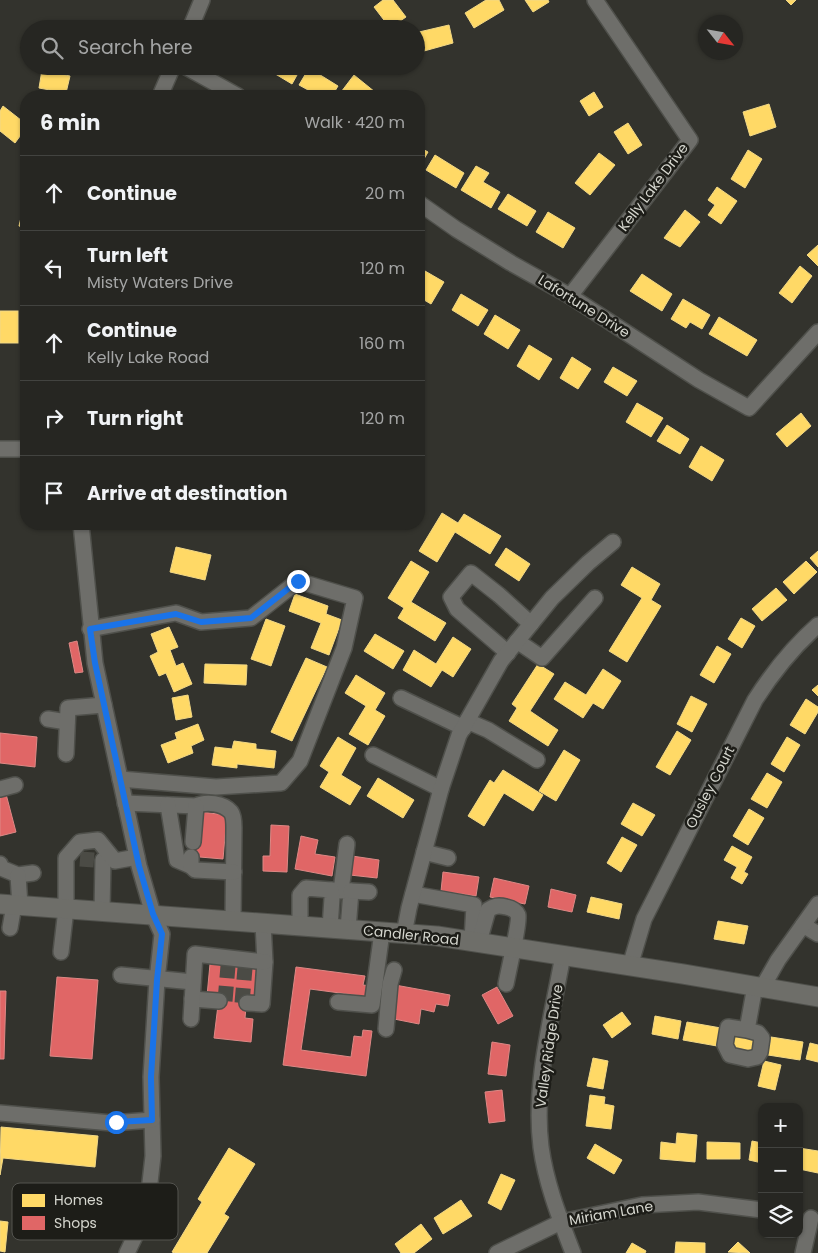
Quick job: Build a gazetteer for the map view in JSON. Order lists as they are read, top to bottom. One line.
{"streets":{"main road":["Candler Road"],"street":["Kelly Lake Drive","Lafortune Drive","Ousley Court","Valley Ridge Drive","Miriam Lane"]},"crossings":[["Kelly Lake Drive","Lafortune Drive"],["Ousley Court","Candler Road"],["Candler Road","Valley Ridge Drive"],["Valley Ridge Drive","Miriam Lane"]],"legend":["Homes","Shops"],"north":"bottom right","page":{"search":"Search here","heading":["6 min","Walk · 420 m"],"list":[["Continue","20 m"],["Turn left","Misty Waters Drive","120 m"],["Continue","Kelly Lake Road","160 m"],["Turn right","120 m"],"Arrive at destination"],"map_buttons":["+","−"]}}
